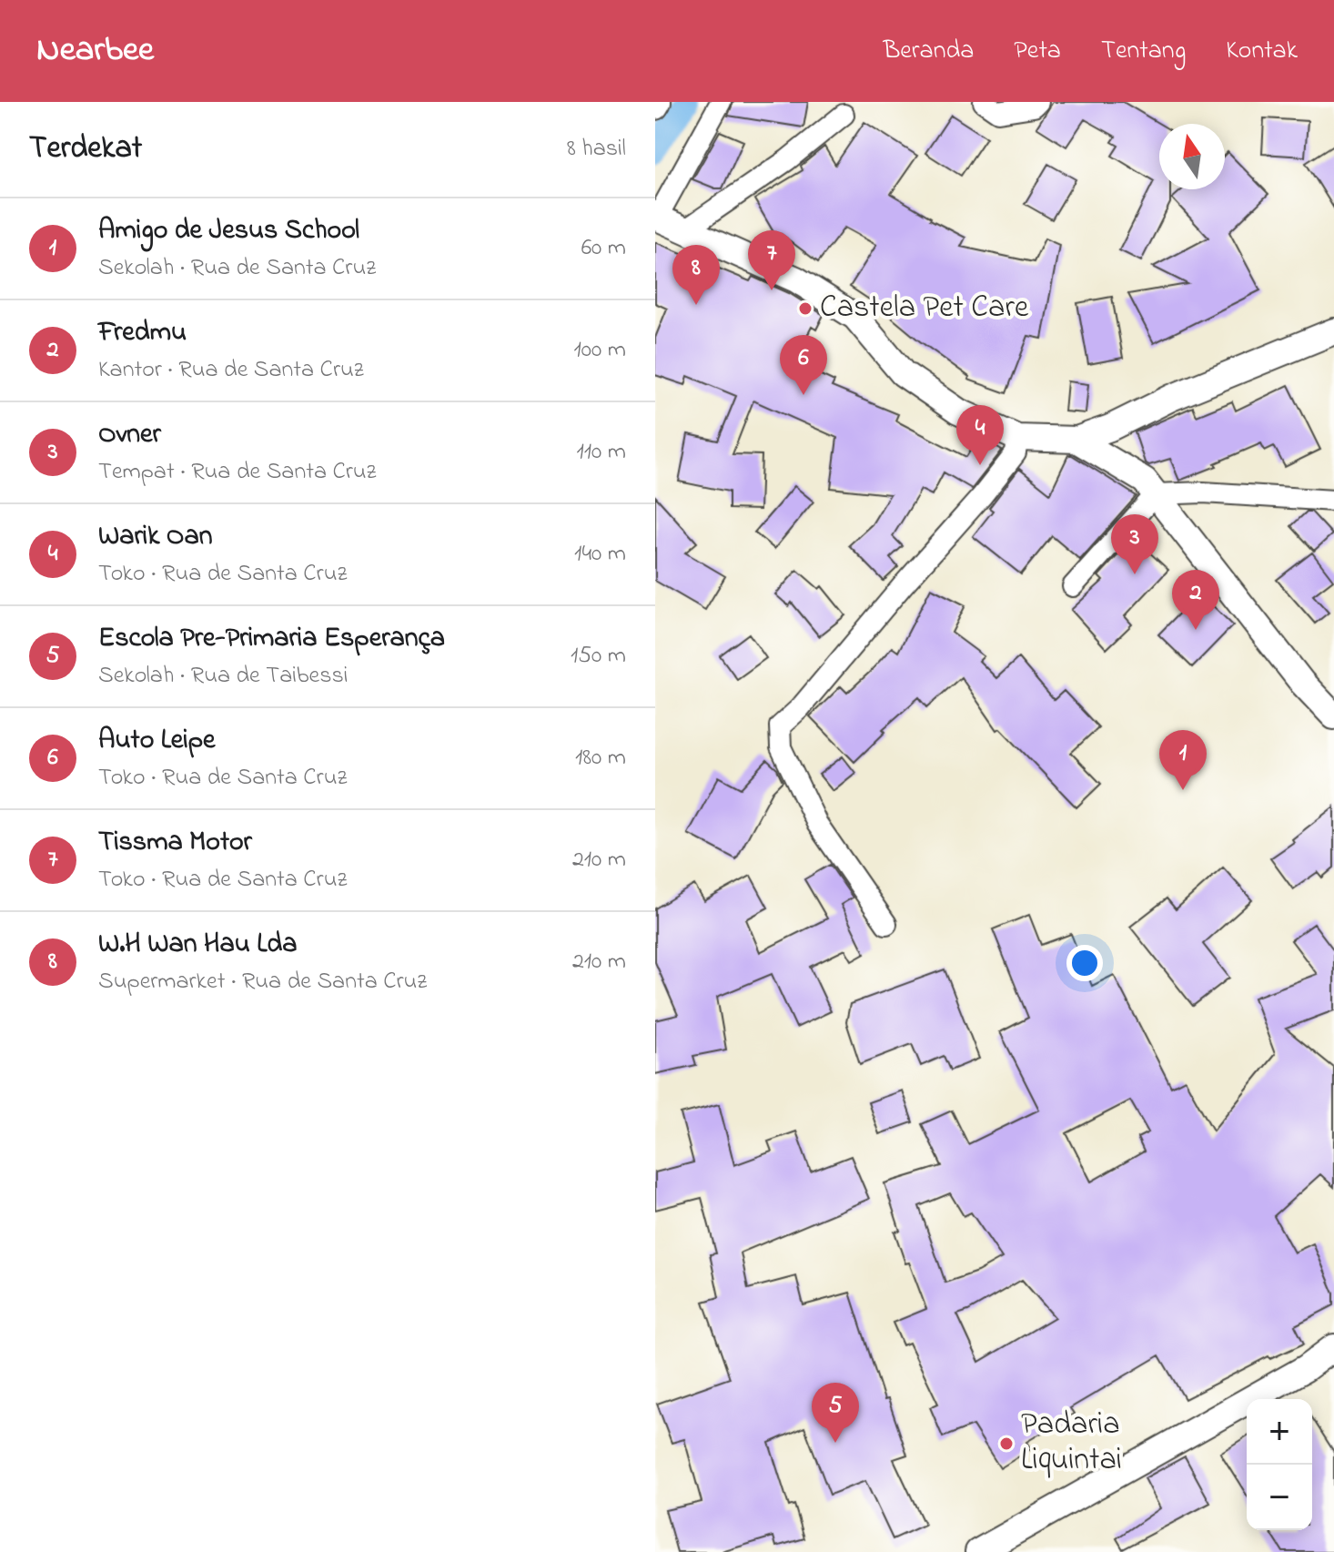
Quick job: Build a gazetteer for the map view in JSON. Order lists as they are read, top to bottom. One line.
{"places":["Castela Pet Care","Padaria Liquintai"],"north":"top","page":{"header":"Nearbee","nav":["Beranda","Peta","Tentang","Kontak"],"heading":["Terdekat","8 hasil"],"list":[{"mark":"1","name":"Amigo de Jesus School","note":"Sekolah · Rua de Santa Cruz","value":"60 m"},{"mark":"2","name":"Fredmu","note":"Kantor · Rua de Santa Cruz","value":"100 m"},{"mark":"3","name":"Ovner","note":"Tempat · Rua de Santa Cruz","value":"110 m"},{"mark":"4","name":"Warik Oan","note":"Toko · Rua de Santa Cruz","value":"140 m"},{"mark":"5","name":"Escola Pre-Primaria Esperança","note":"Sekolah · Rua de Taibessi","value":"150 m"},{"mark":"6","name":"Auto Leipe","note":"Toko · Rua de Santa Cruz","value":"180 m"},{"mark":"7","name":"Tissma Motor","note":"Toko · Rua de Santa Cruz","value":"210 m"},{"mark":"8","name":"W.H Wan Hau Lda","note":"Supermarket · Rua de Santa Cruz","value":"210 m"}],"pins":["7","8","6","4","3","2","1","5"],"map_buttons":["+","−"]}}
